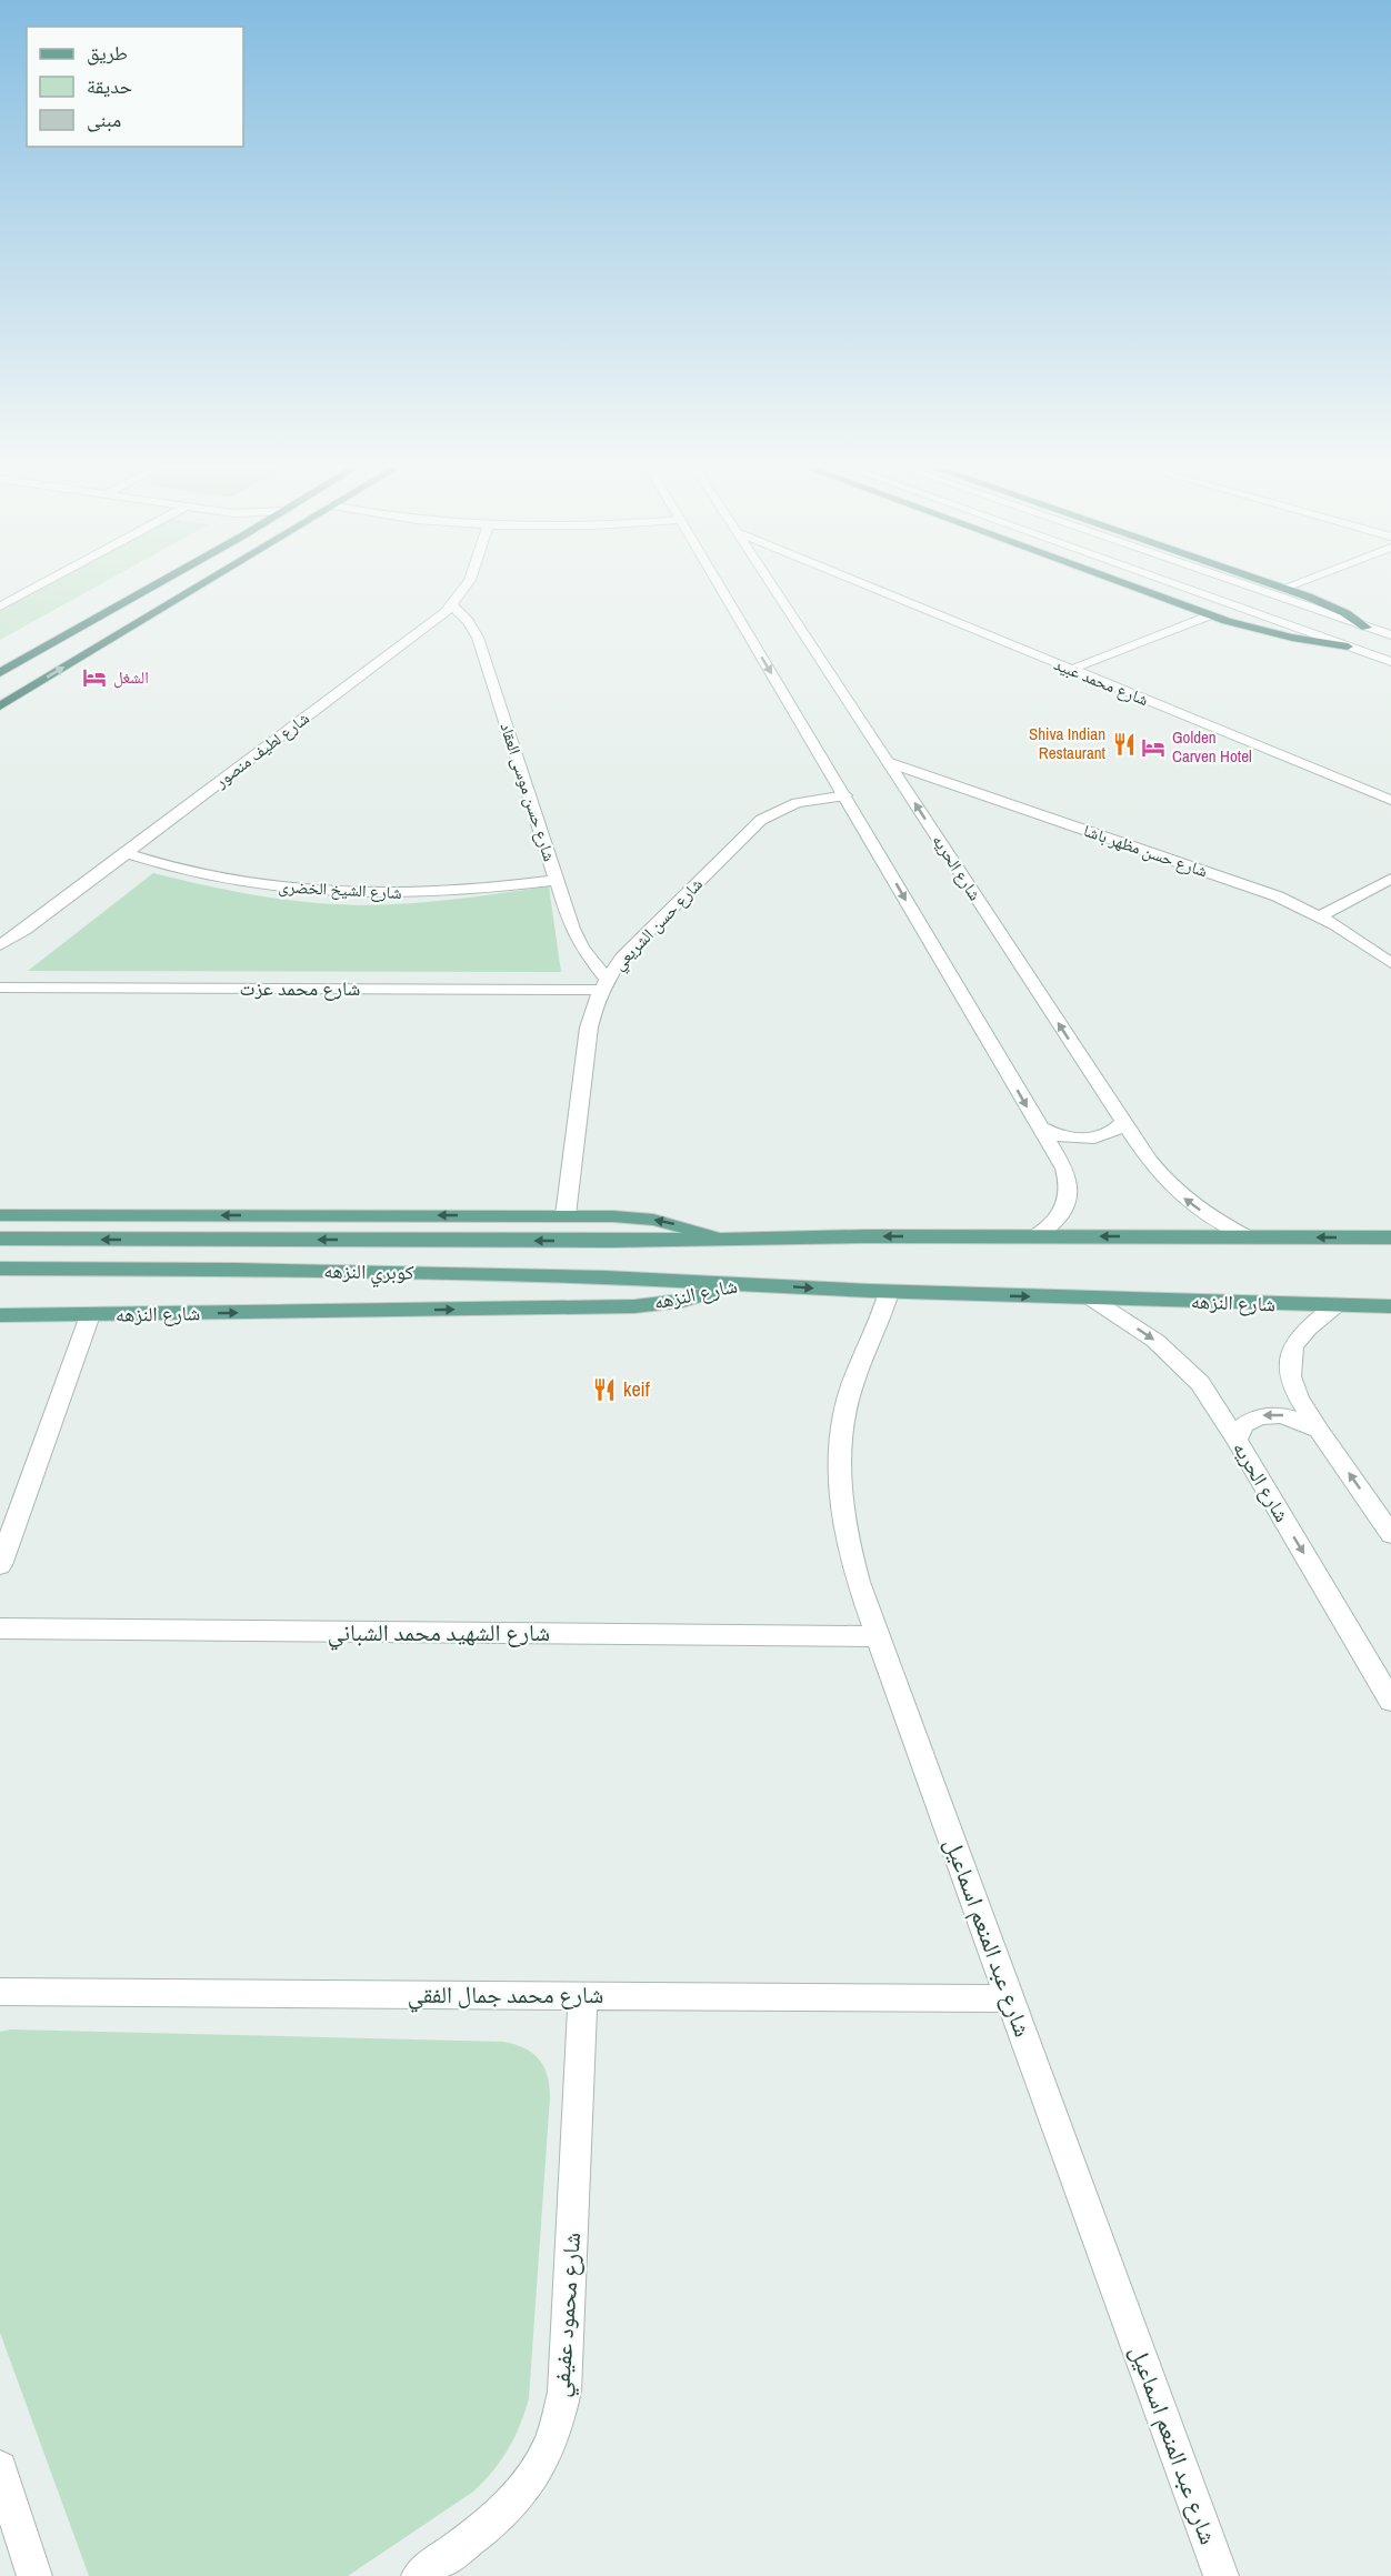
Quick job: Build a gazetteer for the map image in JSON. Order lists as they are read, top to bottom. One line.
{"streets":{"main road":["كوبري النزهه","شارع النزهه"],"street":["شارع محمد عبيد","شارع لطيف منصور","شارع حسن موسى العقاد","شارع حسن مظهر باشا","شارع الحريه","شارع الشيخ الخضرى","شارع حسن الشريعي","شارع محمد عزت","شارع الشهيد محمد الشباني","شارع عبد المنعم اسماعيل","شارع محمد جمال الفقي","شارع محمود عفيفي"]},"crossings":[["شارع لطيف منصور","شارع حسن موسى العقاد"],["شارع لطيف منصور","شارع الشيخ الخضرى"],["شارع حسن موسى العقاد","شارع الشيخ الخضرى"],["شارع حسن موسى العقاد","شارع حسن الشريعي"],["شارع حسن موسى العقاد","شارع محمد عزت"],["شارع حسن مظهر باشا","شارع الحريه"],["شارع الحريه","شارع النزهه"],["شارع حسن الشريعي","شارع محمد عزت"],["كوبري النزهه","شارع النزهه"],["شارع النزهه","شارع عبد المنعم اسماعيل"],["شارع الشهيد محمد الشباني","شارع عبد المنعم اسماعيل"],["شارع عبد المنعم اسماعيل","شارع محمد جمال الفقي"],["شارع محمد جمال الفقي","شارع محمود عفيفي"]],"places":{"hotel":["الشغل","Golden Carven Hotel"],"restaurant":["Shiva Indian Restaurant","keif"]},"legend":["طريق","حديقة","مبنى"]}
